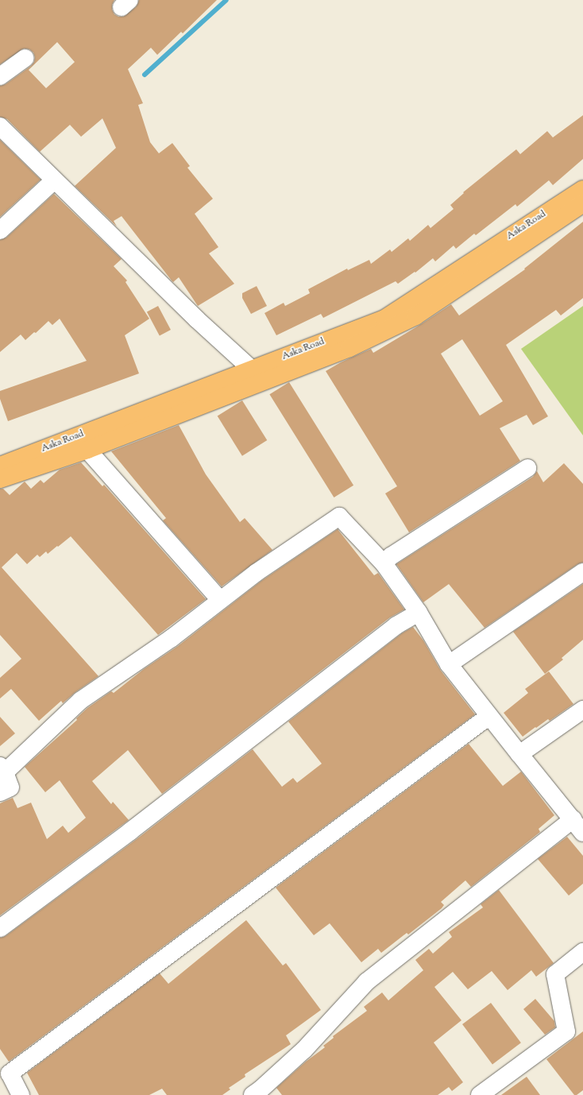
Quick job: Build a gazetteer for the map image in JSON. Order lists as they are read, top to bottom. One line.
{"streets":{"highway":["Aska Road"]}}
